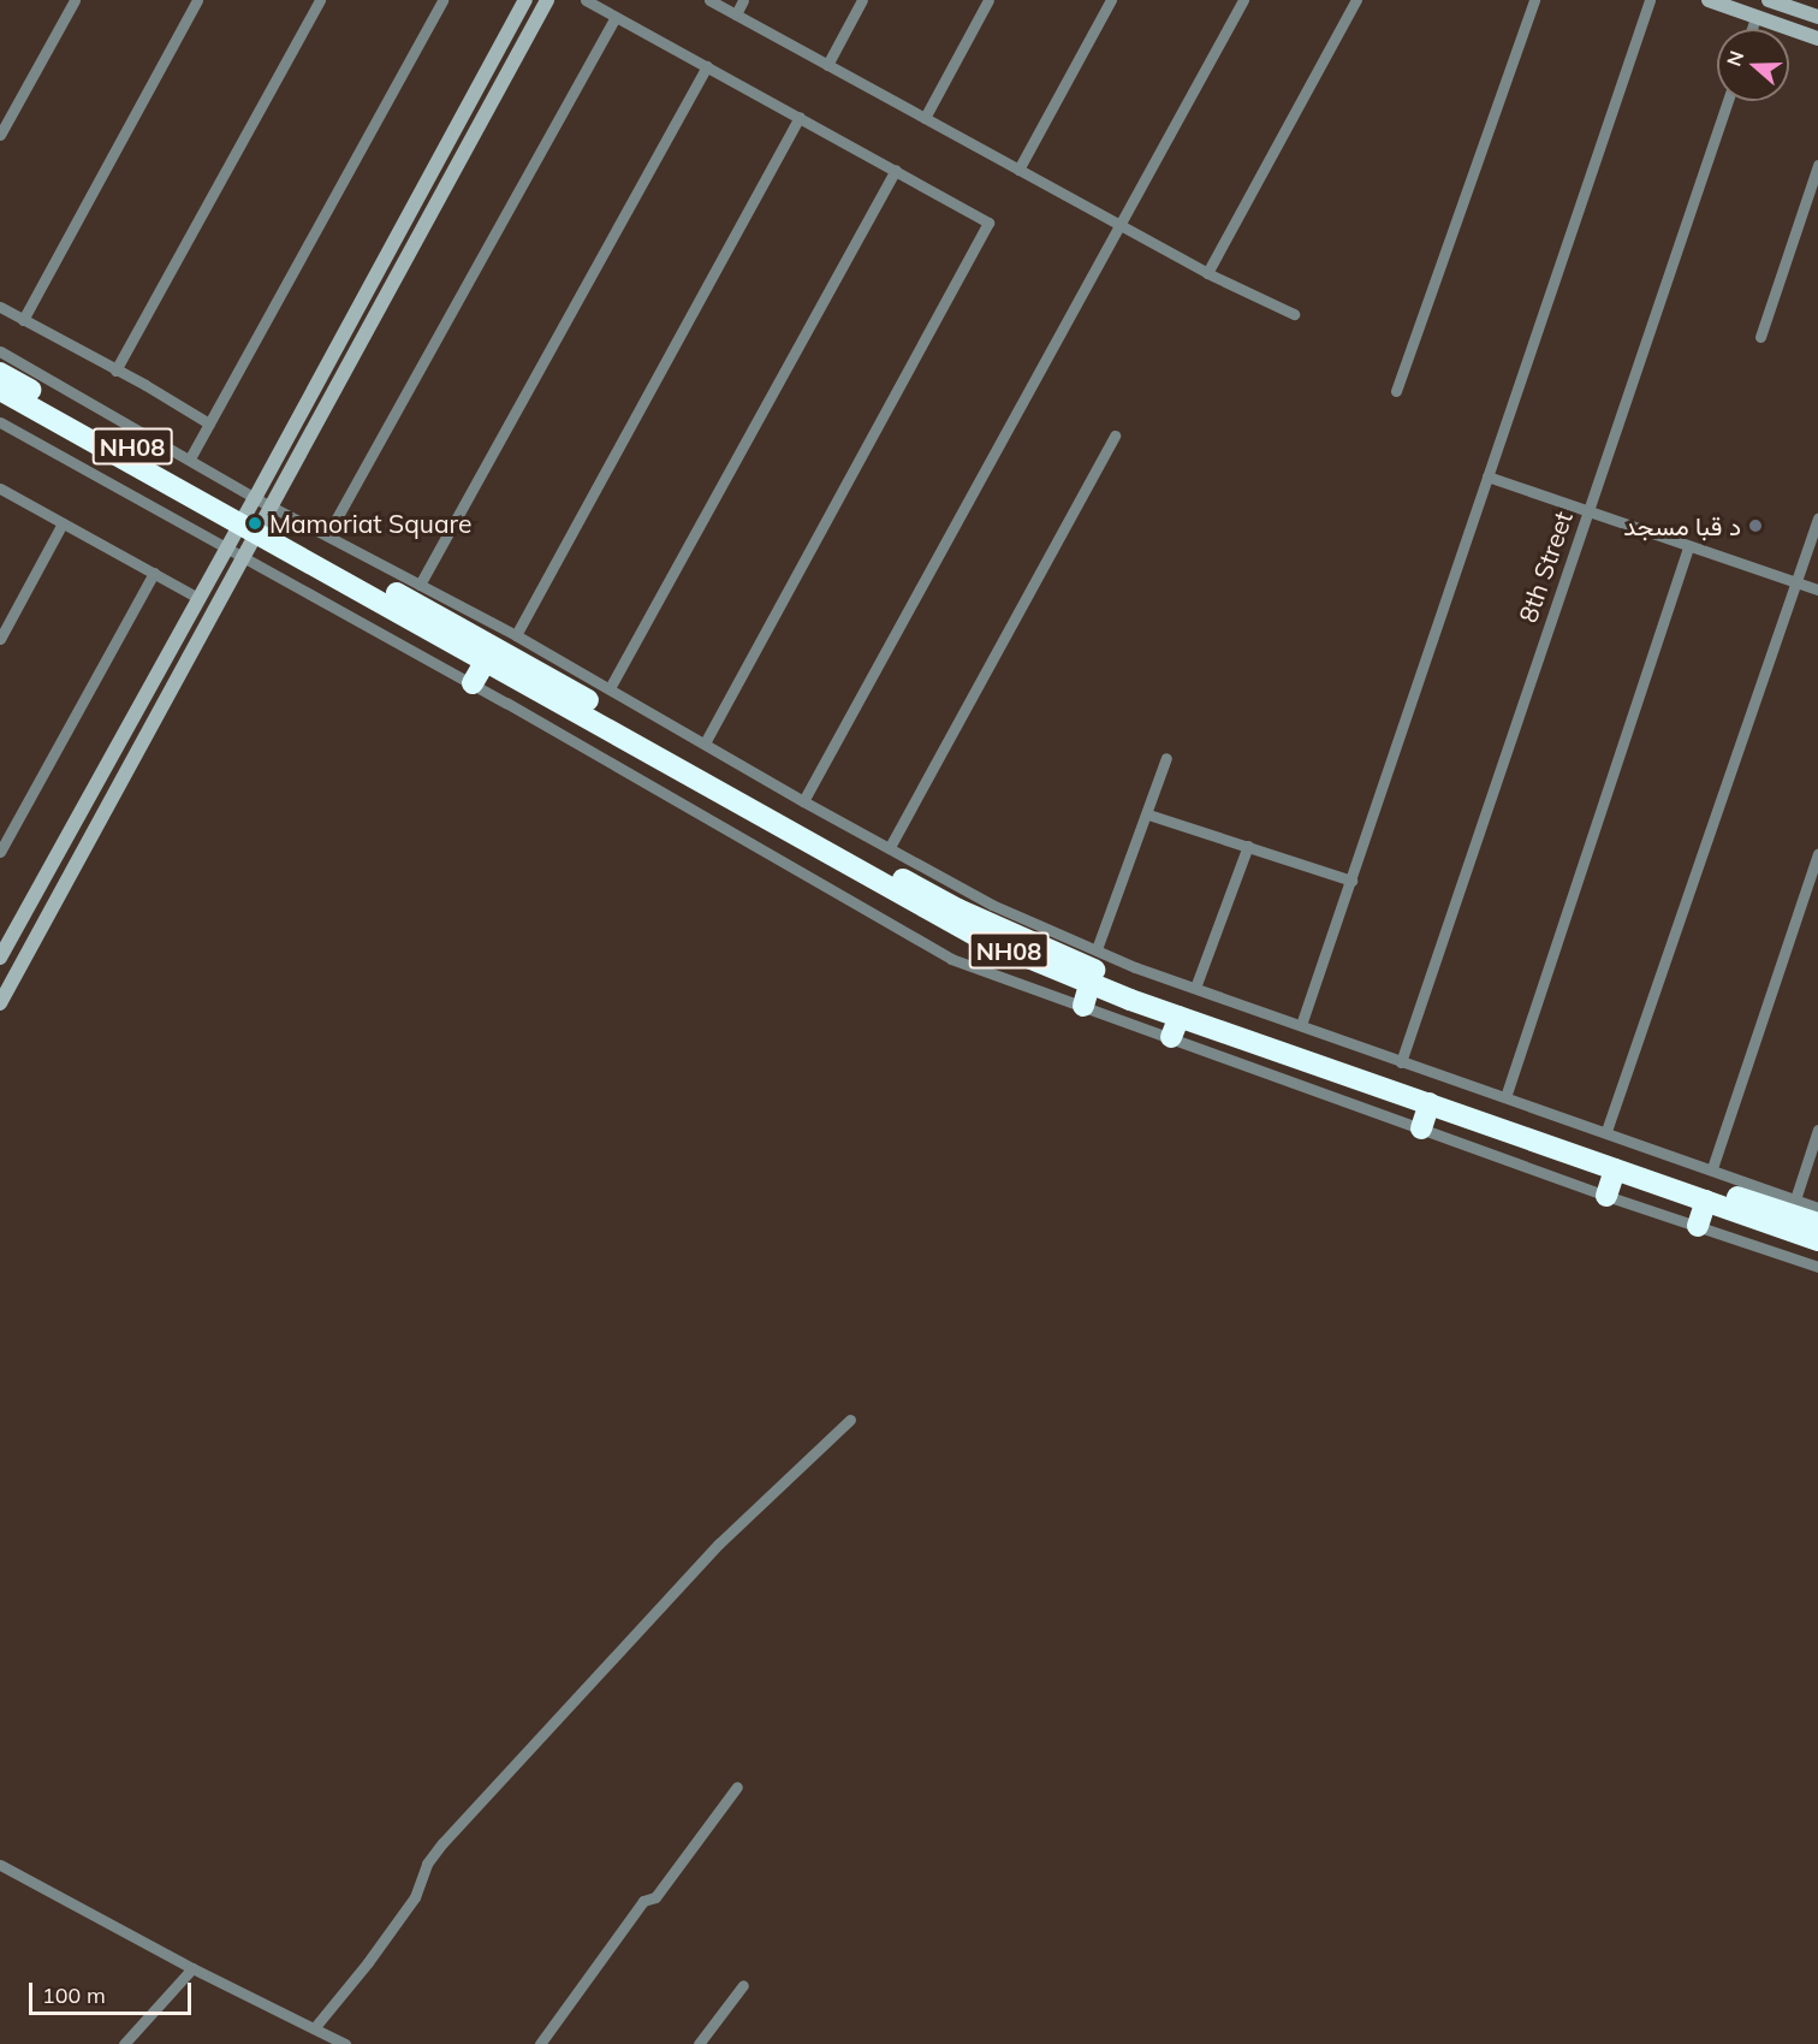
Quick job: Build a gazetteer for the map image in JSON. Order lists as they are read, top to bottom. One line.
{"streets":{"highway":["NH08"],"street":["8th Street"]},"places":["Mamoriat Square","د قبا مسجد"],"scale_bar":"100 m","north":"left"}
